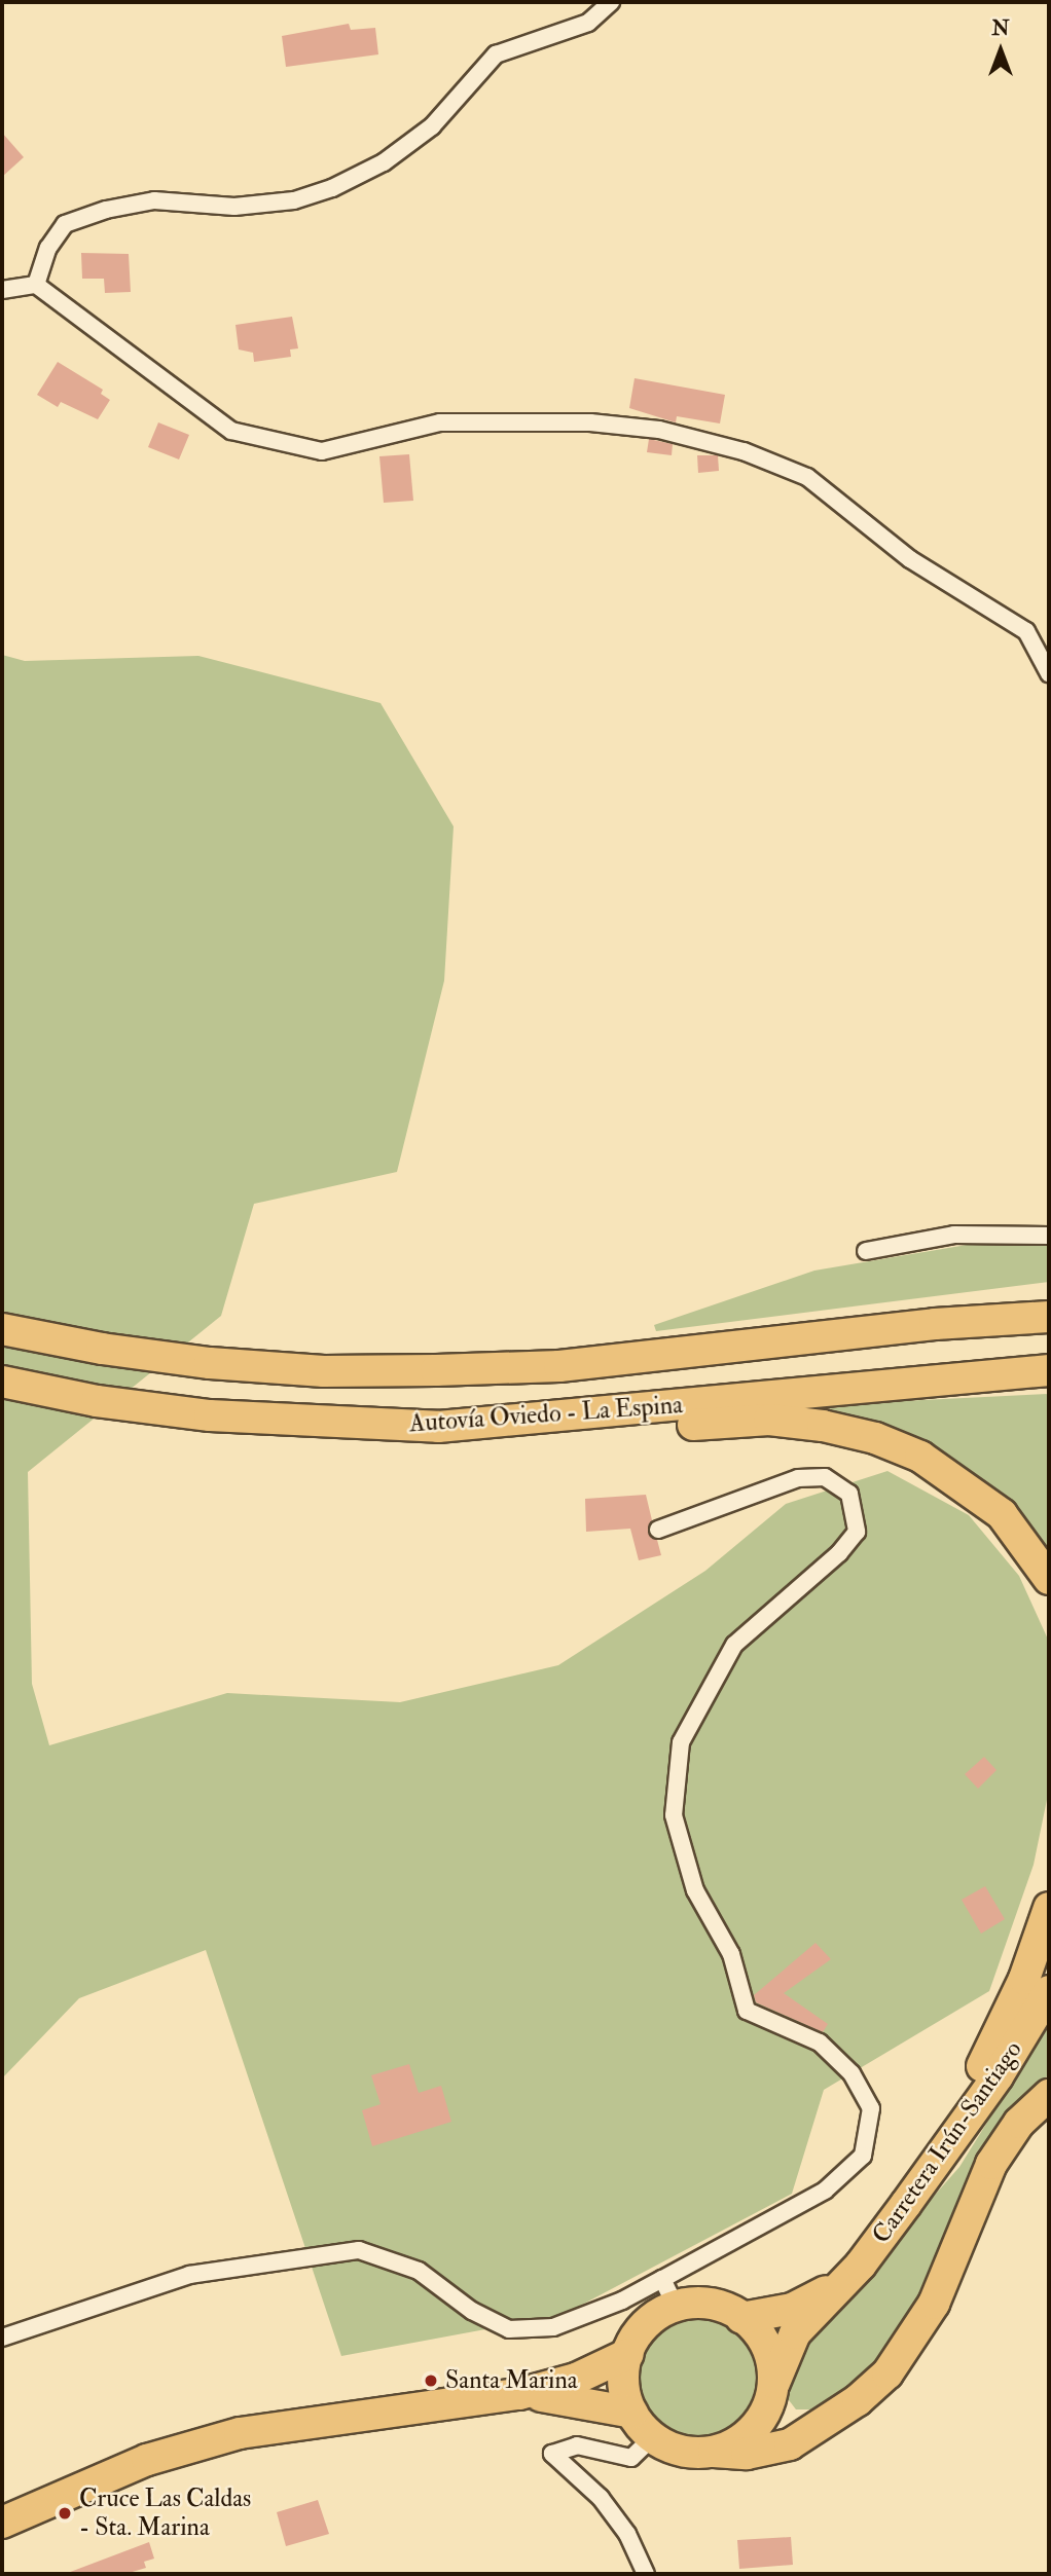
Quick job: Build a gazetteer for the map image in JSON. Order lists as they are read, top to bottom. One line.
{"streets":{"highway":["Autovía Oviedo - La Espina","Carretera Irún-Santiago"]},"places":["Santa Marina","Cruce Las Caldas - Sta. Marina"],"north":"top"}
